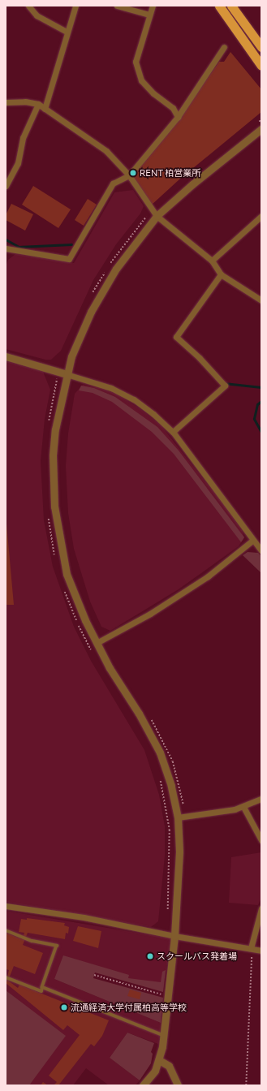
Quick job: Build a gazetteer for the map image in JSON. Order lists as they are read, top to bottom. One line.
{"places":["RENT 柏営業所","スクールバス発着場","流通経済大学付属柏高等学校"]}
